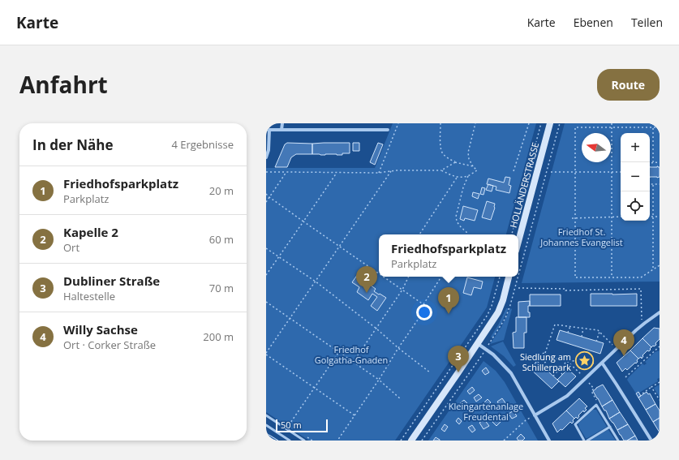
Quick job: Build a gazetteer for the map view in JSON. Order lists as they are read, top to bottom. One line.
{"streets":{"street":["HOLLÄNDERSTRASSE"]},"parks":["Friedhof St. Johannes Evangelist","Friedhof Golgatha-Gnaden","Kleingartenanlage Freudental"],"places":{"place":["Siedlung am Schillerpark"]},"scale_bar":"50 m","north":"left","page":{"header":"Karte","nav":["Karte","Ebenen","Teilen"],"title":"Anfahrt","buttons":"Route","heading":["In der Nähe","4 Ergebnisse"],"map_buttons":["+","−"],"list":[{"mark":"1","name":"Friedhofsparkplatz","note":"Parkplatz","value":"20 m"},{"mark":"2","name":"Kapelle 2","note":"Ort","value":"60 m"},{"mark":"3","name":"Dubliner Straße","note":"Haltestelle","value":"70 m"},{"mark":"4","name":"Willy Sachse","note":"Ort · Corker Straße","value":"200 m"}],"popup":["Friedhofsparkplatz","Parkplatz"],"pins":["2","1","4","3"],"scale":"50 m"}}
